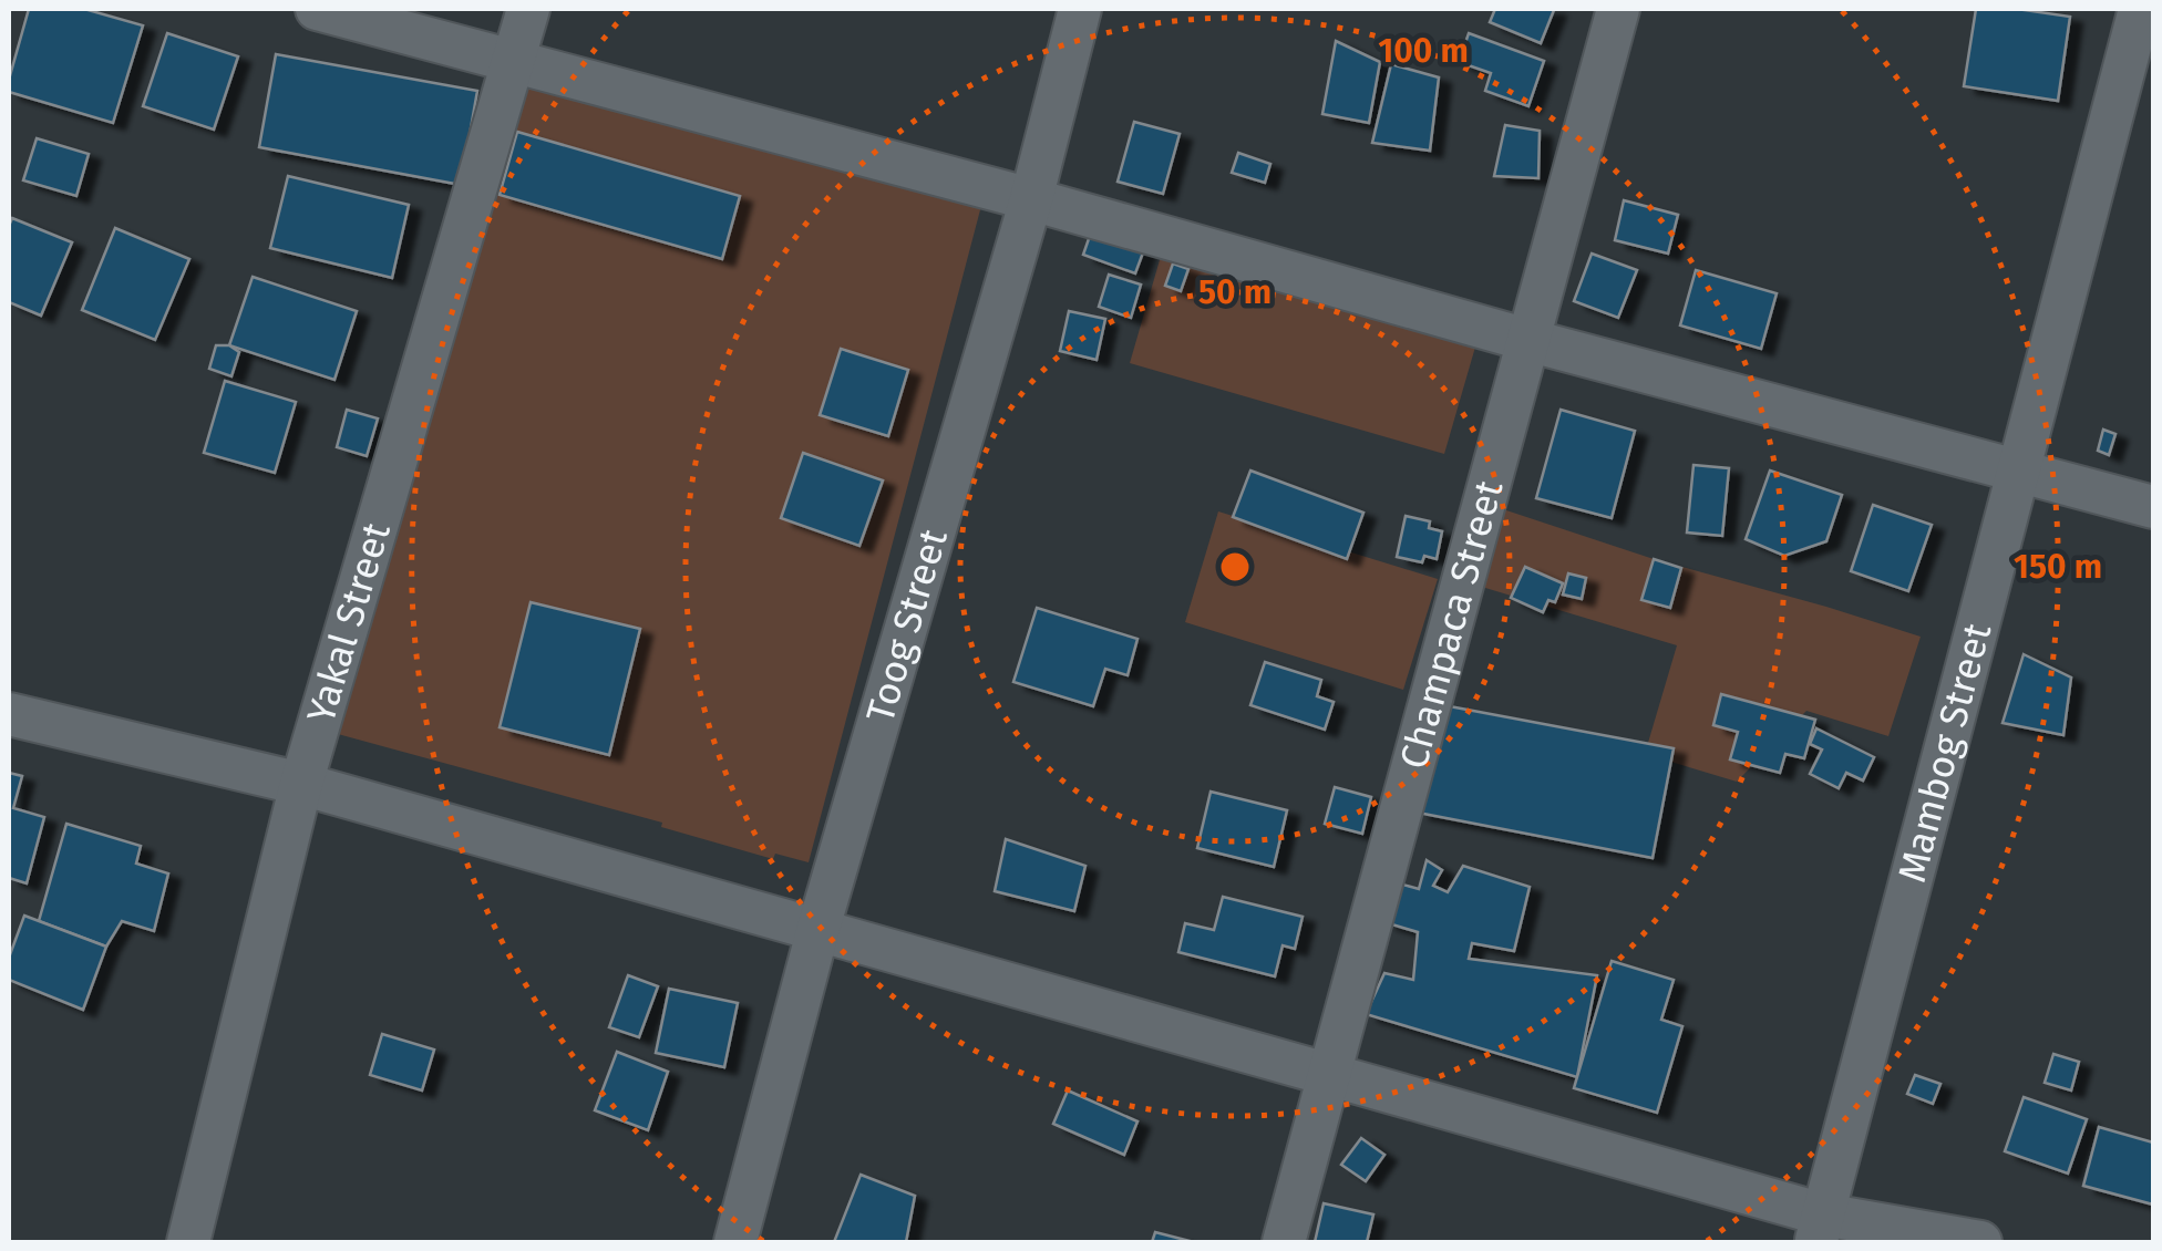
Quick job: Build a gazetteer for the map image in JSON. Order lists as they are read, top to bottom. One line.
{"streets":{"street":["Yakal Street","Toog Street","Champaca Street","Mambog Street"]},"rings":["100 m","50 m","150 m"]}
